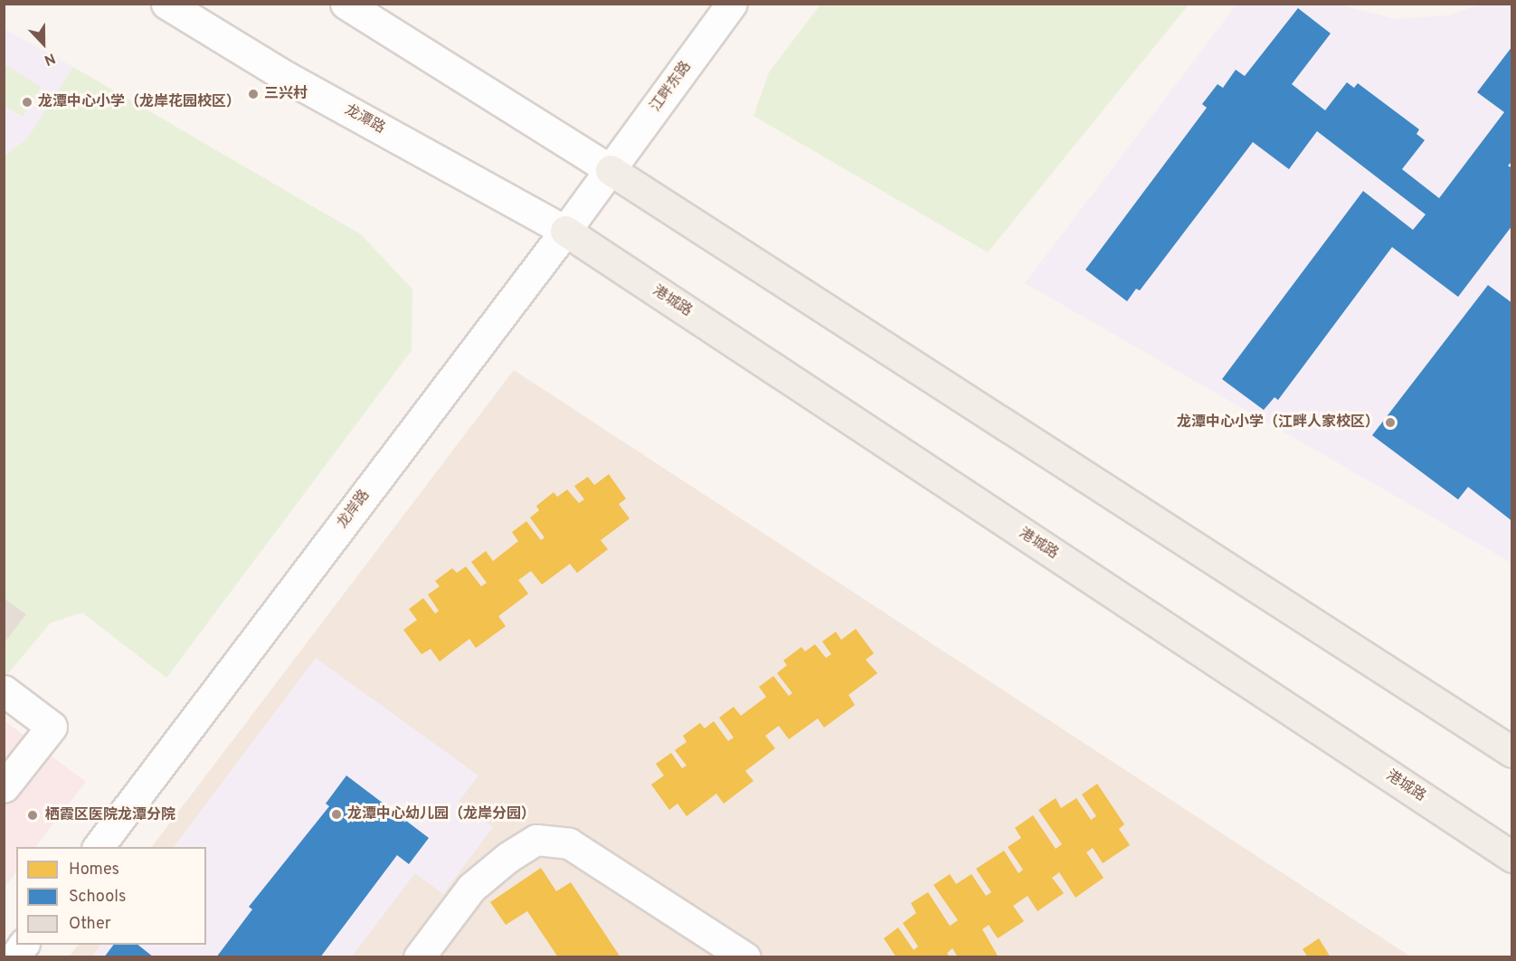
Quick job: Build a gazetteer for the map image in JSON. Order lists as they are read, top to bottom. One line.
{"streets":{"main road":["港城路"],"street":["江畔东路","龙潭路","龙岸路"]},"crossings":[["江畔东路","龙岸路"],["龙潭路","港城路"],["龙潭路","龙岸路"],["港城路","龙岸路"]],"places":["三兴村","龙潭中心小学（龙岸花园校区）","龙潭中心小学（江畔人家校区）","龙潭中心幼儿园（龙岸分园）","栖霞区医院龙潭分院"],"legend":["Homes","Schools","Other"],"north":"bottom"}
